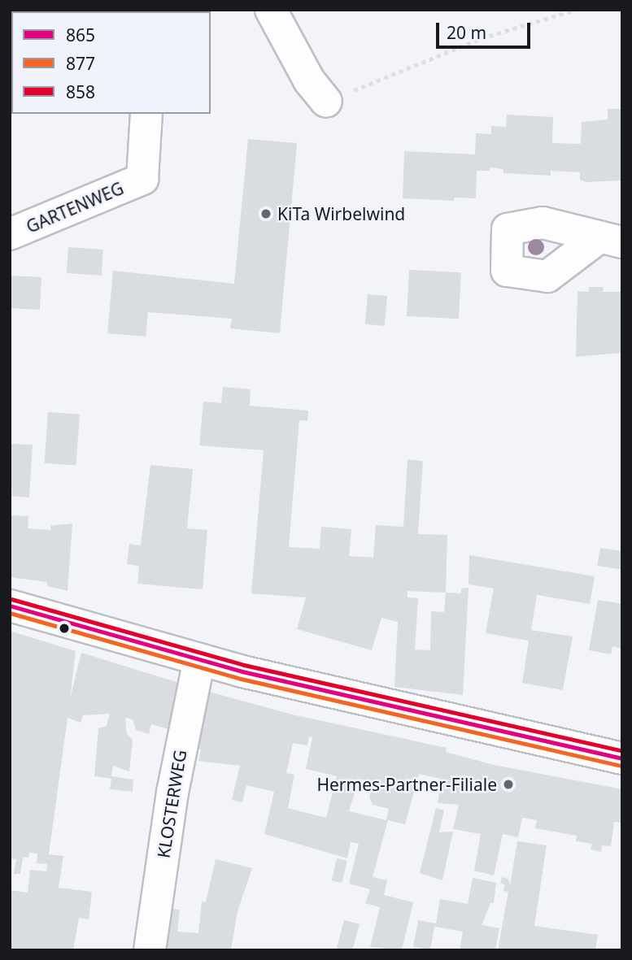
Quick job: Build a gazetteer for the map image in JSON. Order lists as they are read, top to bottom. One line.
{"streets":{"street":["GARTENWEG","KLOSTERWEG"]},"places":["KiTa Wirbelwind","Hermes-Partner-Filiale"],"lines":["transit line 858","transit line 865","transit line 877"],"legend":["865","877","858"],"scale_bar":"20 m"}
